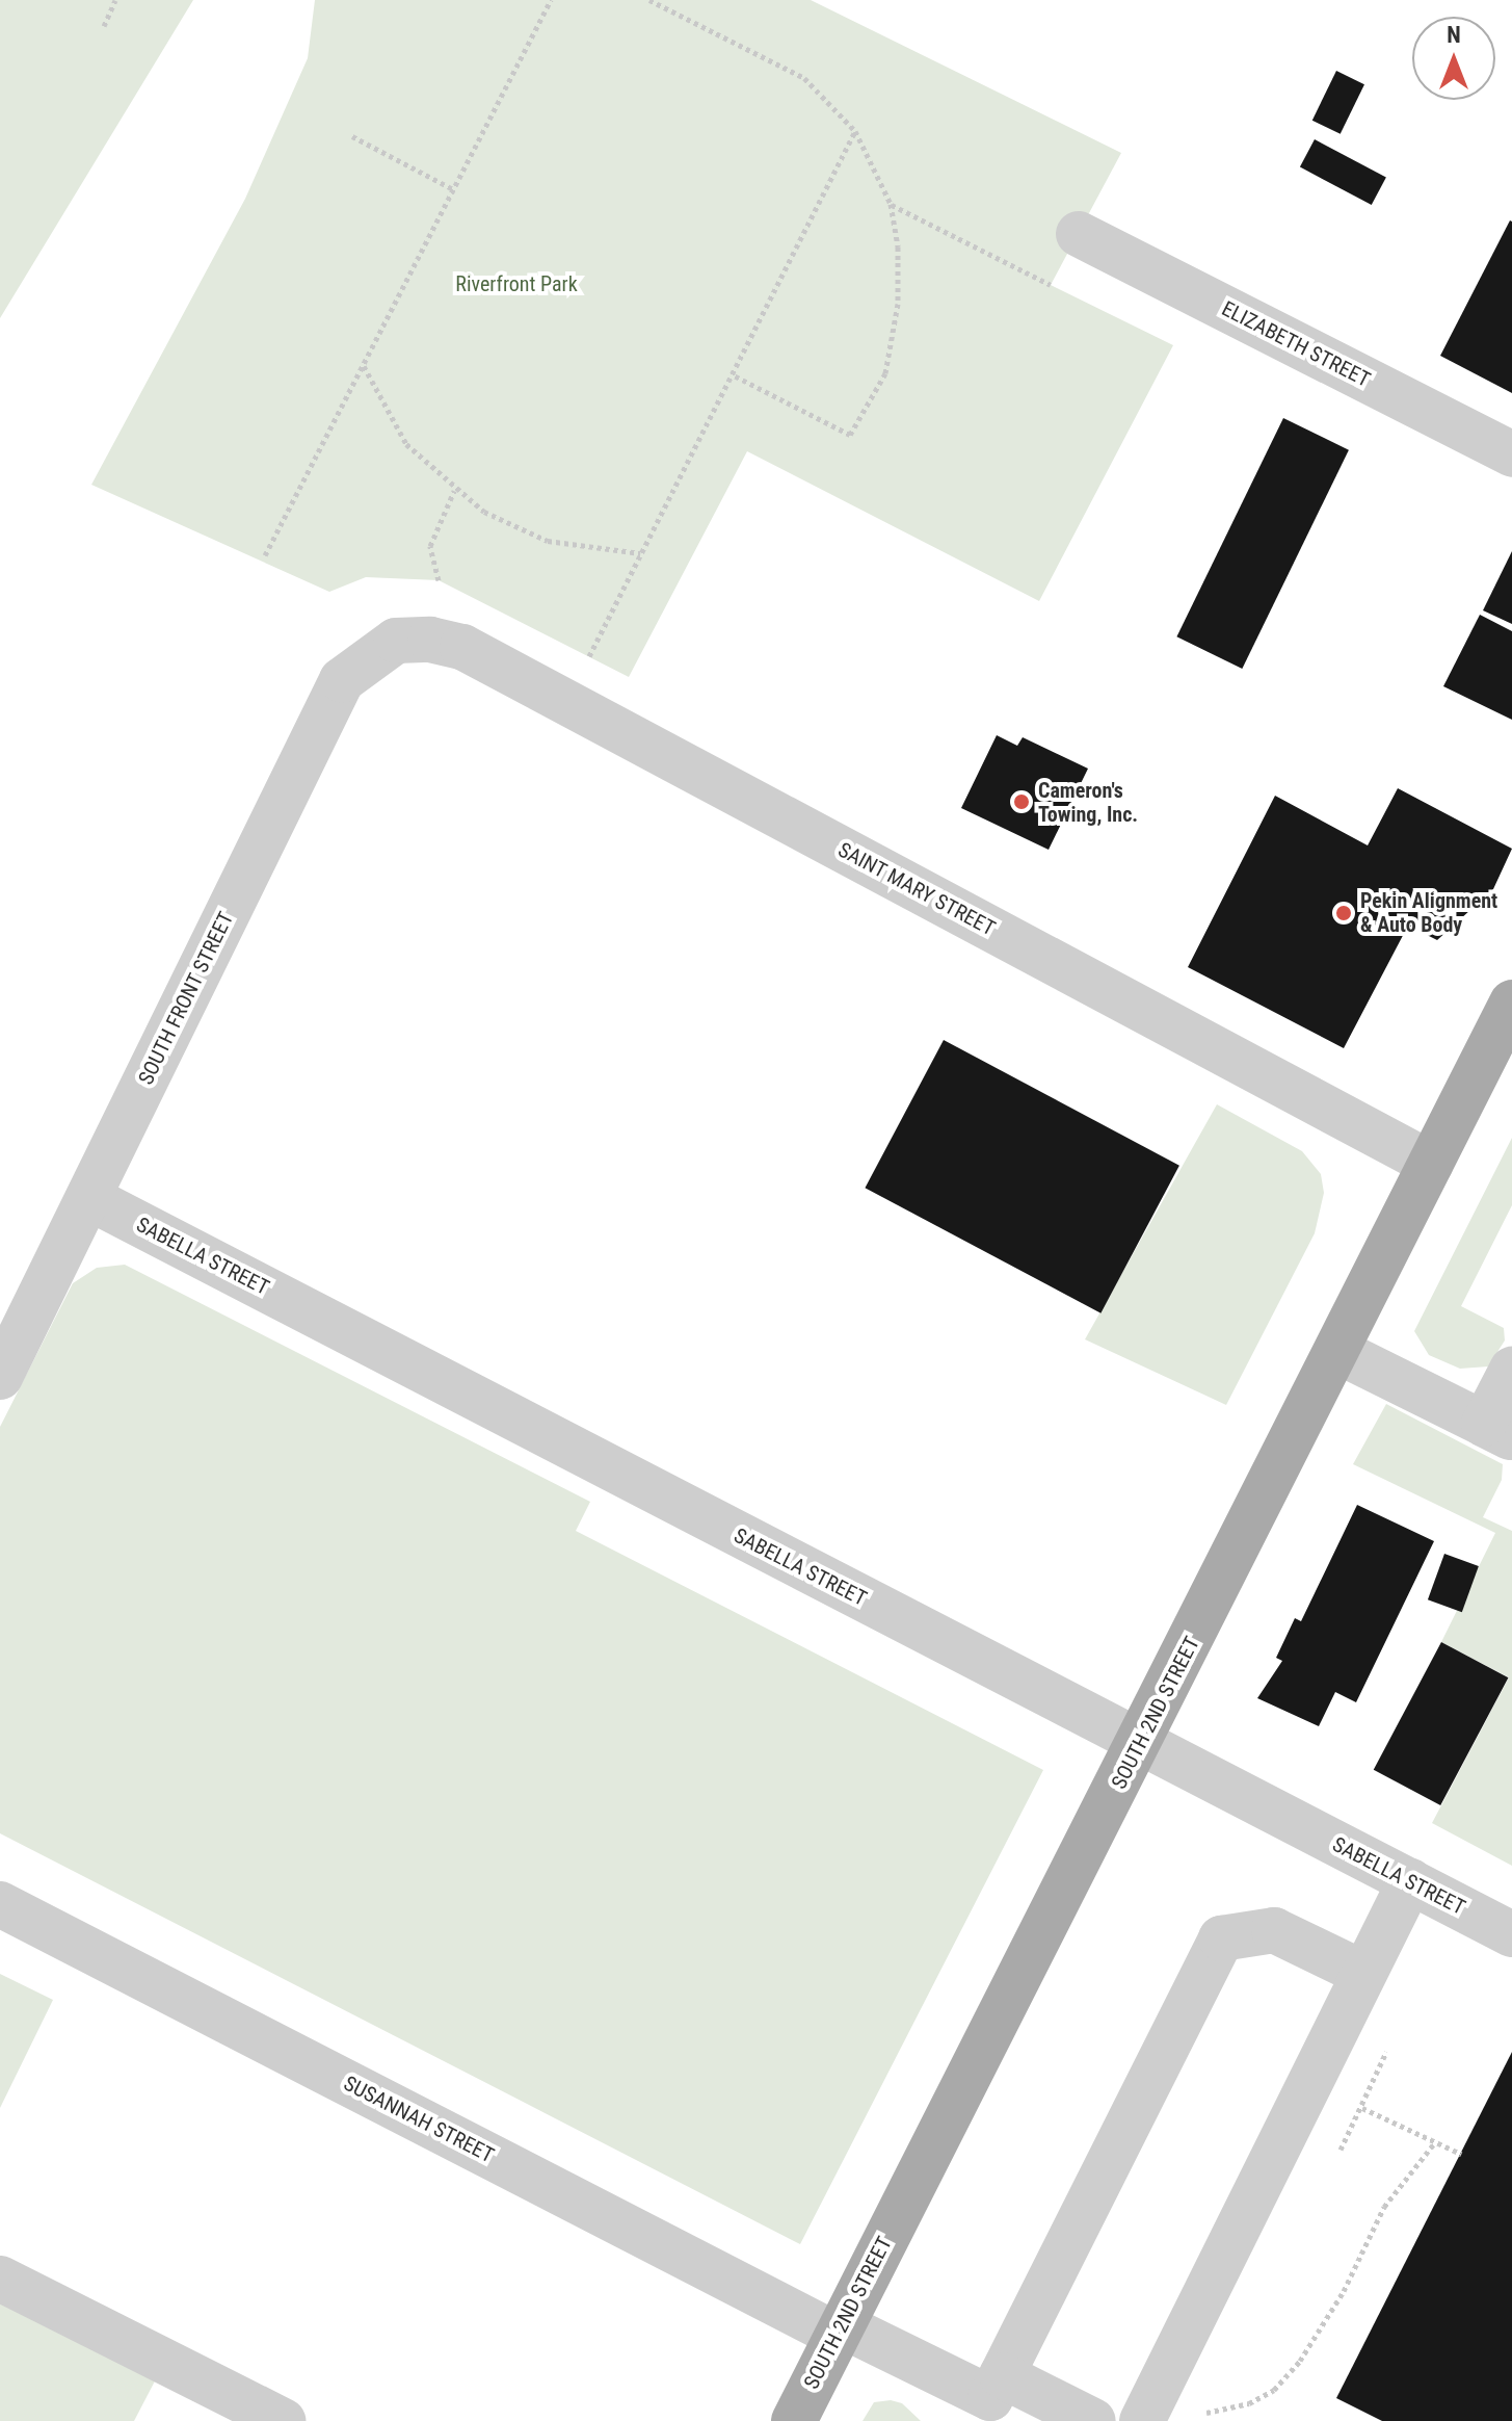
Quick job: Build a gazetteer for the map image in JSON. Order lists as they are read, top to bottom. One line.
{"streets":{"main road":["SOUTH 2ND STREET"],"street":["ELIZABETH STREET","SAINT MARY STREET","SOUTH FRONT STREET","SABELLA STREET","SUSANNAH STREET"]},"crossings":[["SAINT MARY STREET","SOUTH FRONT STREET"],["SAINT MARY STREET","SOUTH 2ND STREET"],["SOUTH FRONT STREET","SABELLA STREET"],["SABELLA STREET","SOUTH 2ND STREET"],["SOUTH 2ND STREET","SUSANNAH STREET"]],"parks":["Riverfront Park"],"places":["Cameron's Towing, Inc.","Pekin Alignment & Auto Body"],"north":"top"}
